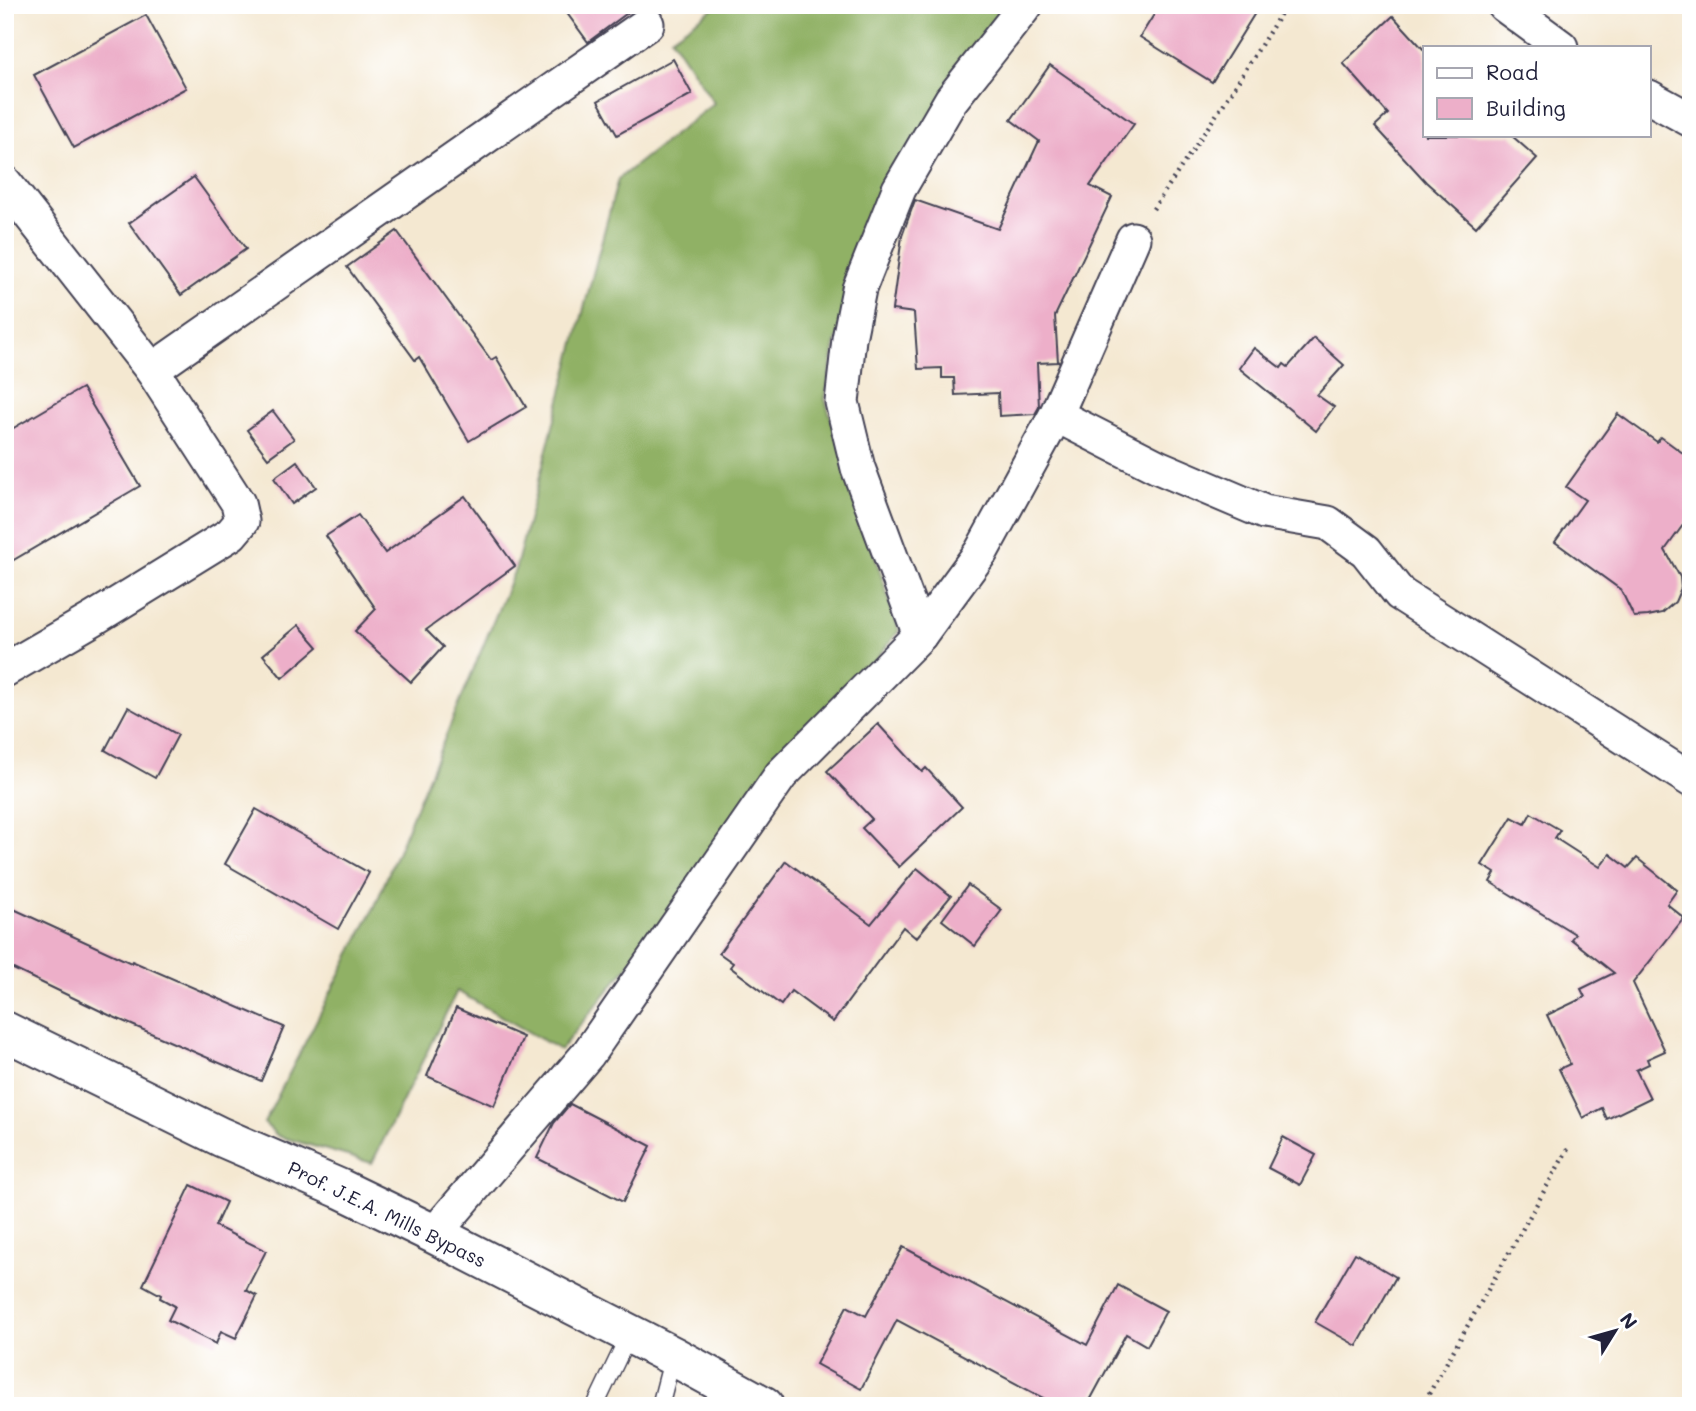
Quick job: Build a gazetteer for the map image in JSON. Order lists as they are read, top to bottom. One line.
{"streets":{"street":["Prof. J.E.A. Mills Bypass"]},"legend":["Road","Building"],"north":"top right"}
